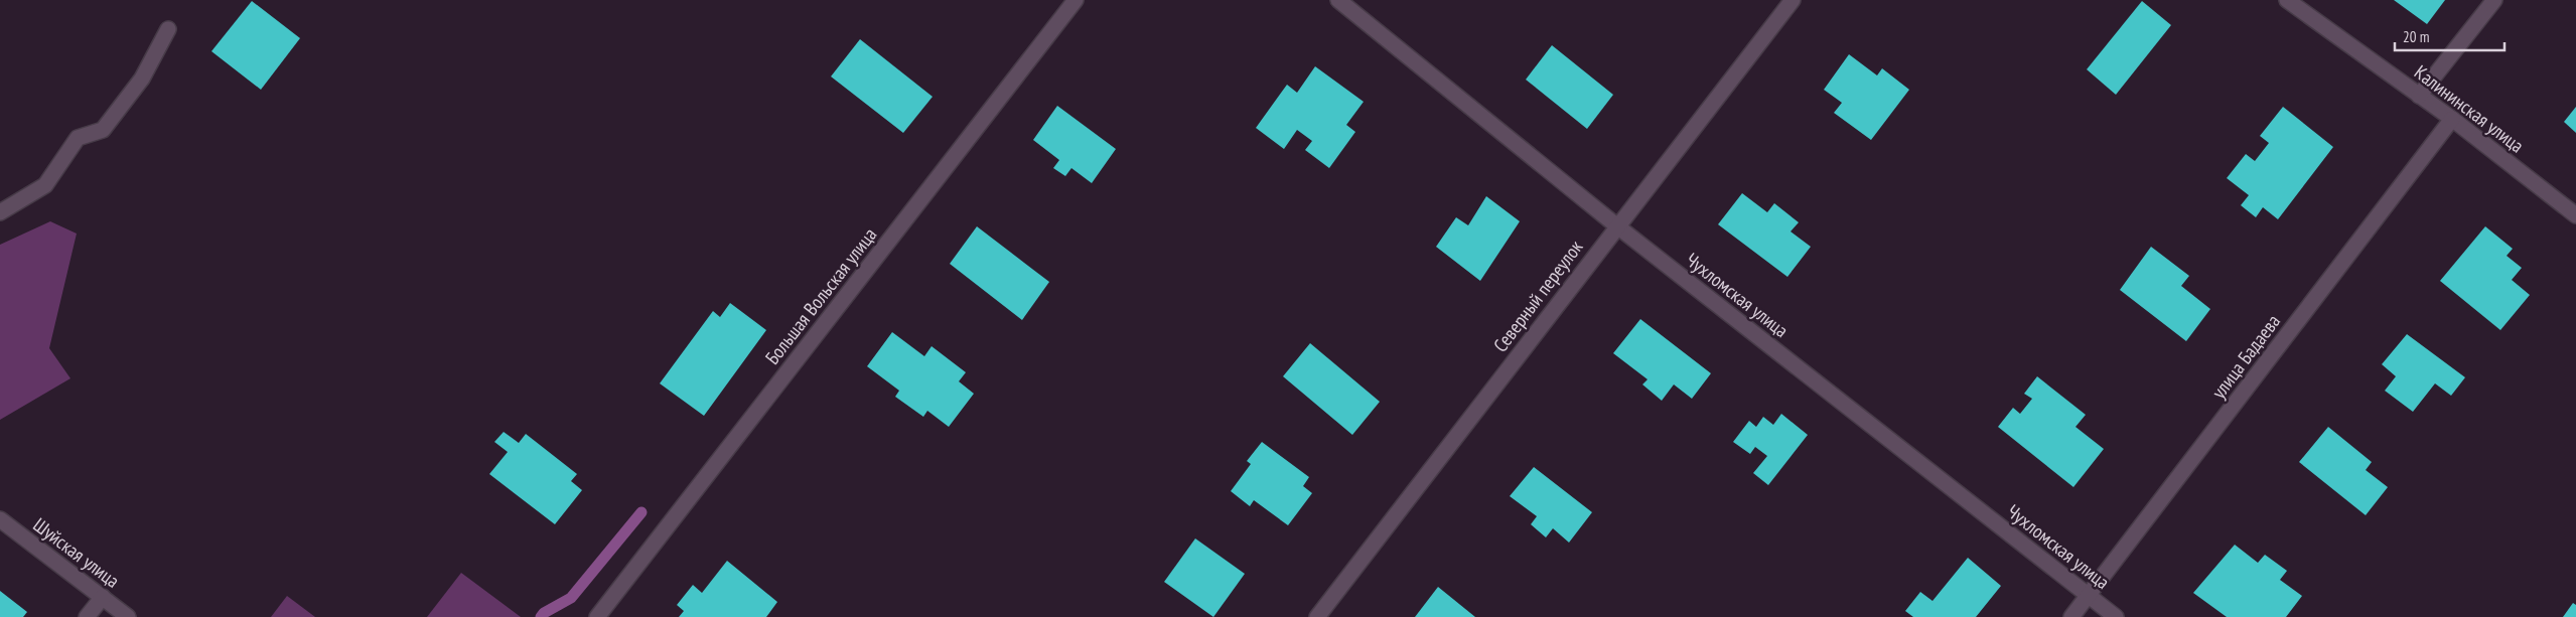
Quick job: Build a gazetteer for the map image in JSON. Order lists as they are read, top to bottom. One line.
{"streets":{"street":["Калининская улица","Чухломская улица","Большая Вольская улица","Северный переулок","улица Бадаева","Шуйская улица"]},"crossings":[["Калининская улица","улица Бадаева"],["Чухломская улица","Северный переулок"],["Чухломская улица","улица Бадаева"]],"scale_bar":"20 m"}
